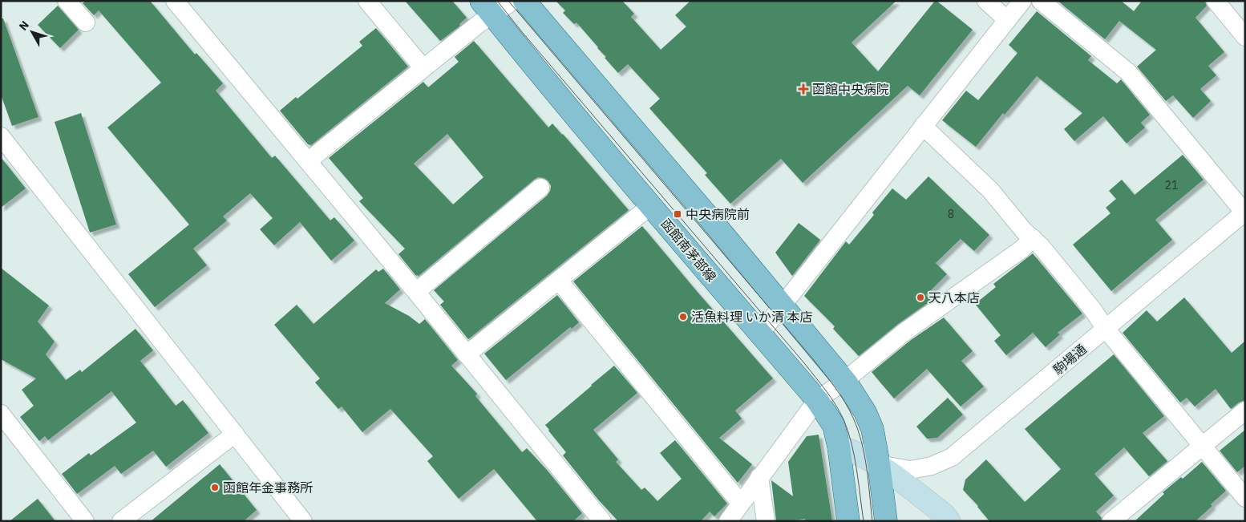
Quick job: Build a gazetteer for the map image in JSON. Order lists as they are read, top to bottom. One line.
{"streets":{"main road":["函館南茅部線"],"street":["駒場通"]},"places":{"health":["函館中央病院"],"transit":["中央病院前"],"other":["天八本店","活魚料理 いか清 本店","函館年金事務所"]},"house_numbers":["21","8"],"north":"top left"}
